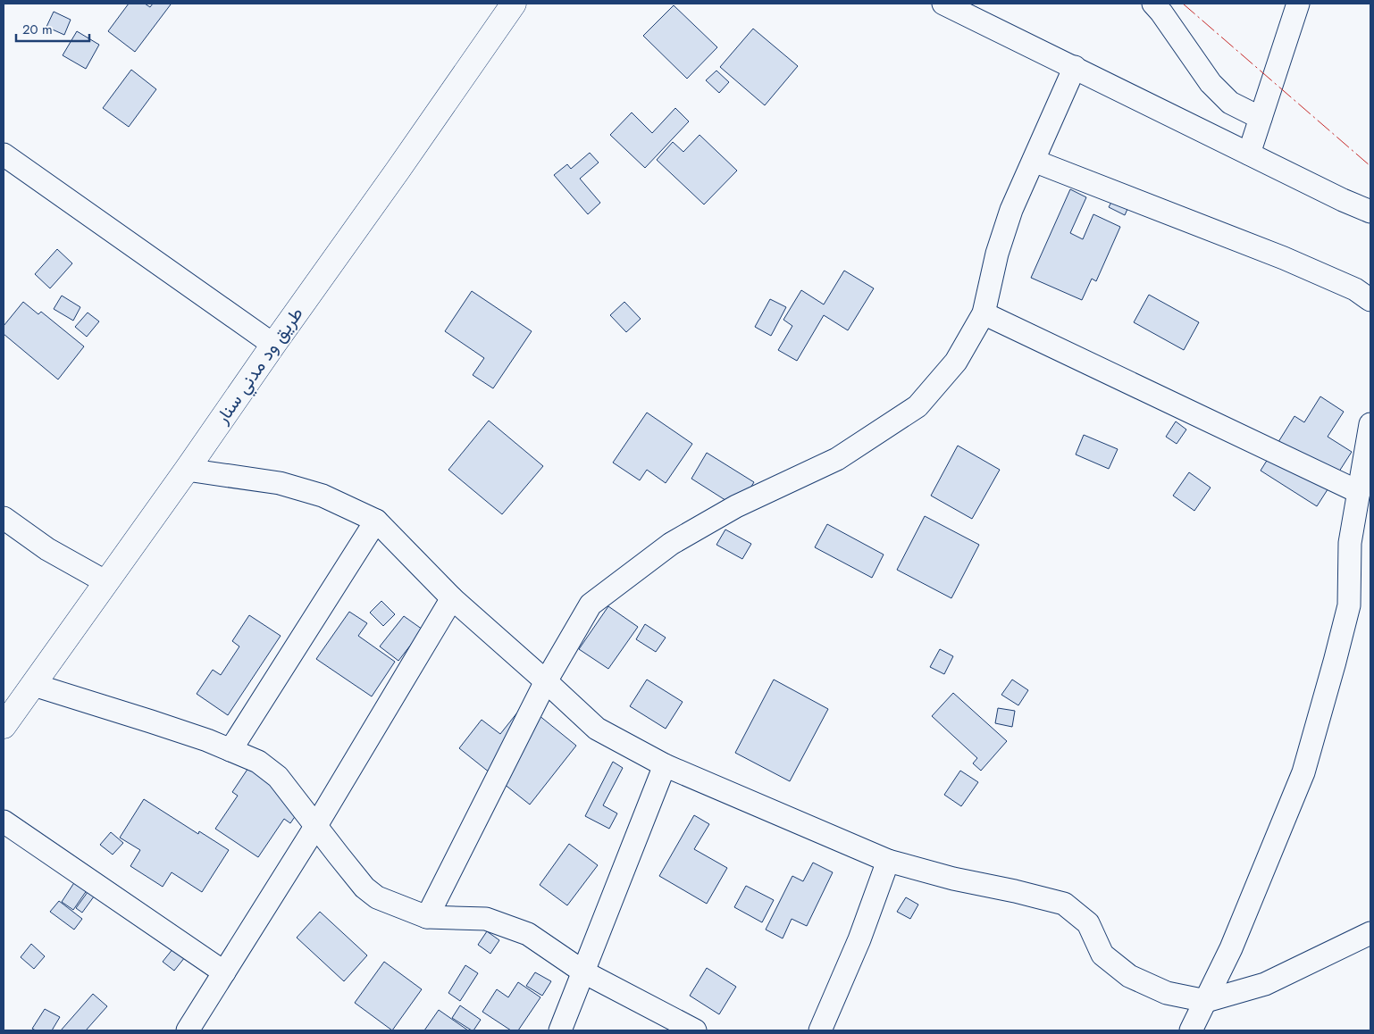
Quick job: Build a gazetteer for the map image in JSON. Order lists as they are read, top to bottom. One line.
{"streets":{"highway":["طريق ود مدني سنار"]},"scale_bar":"20 m"}
